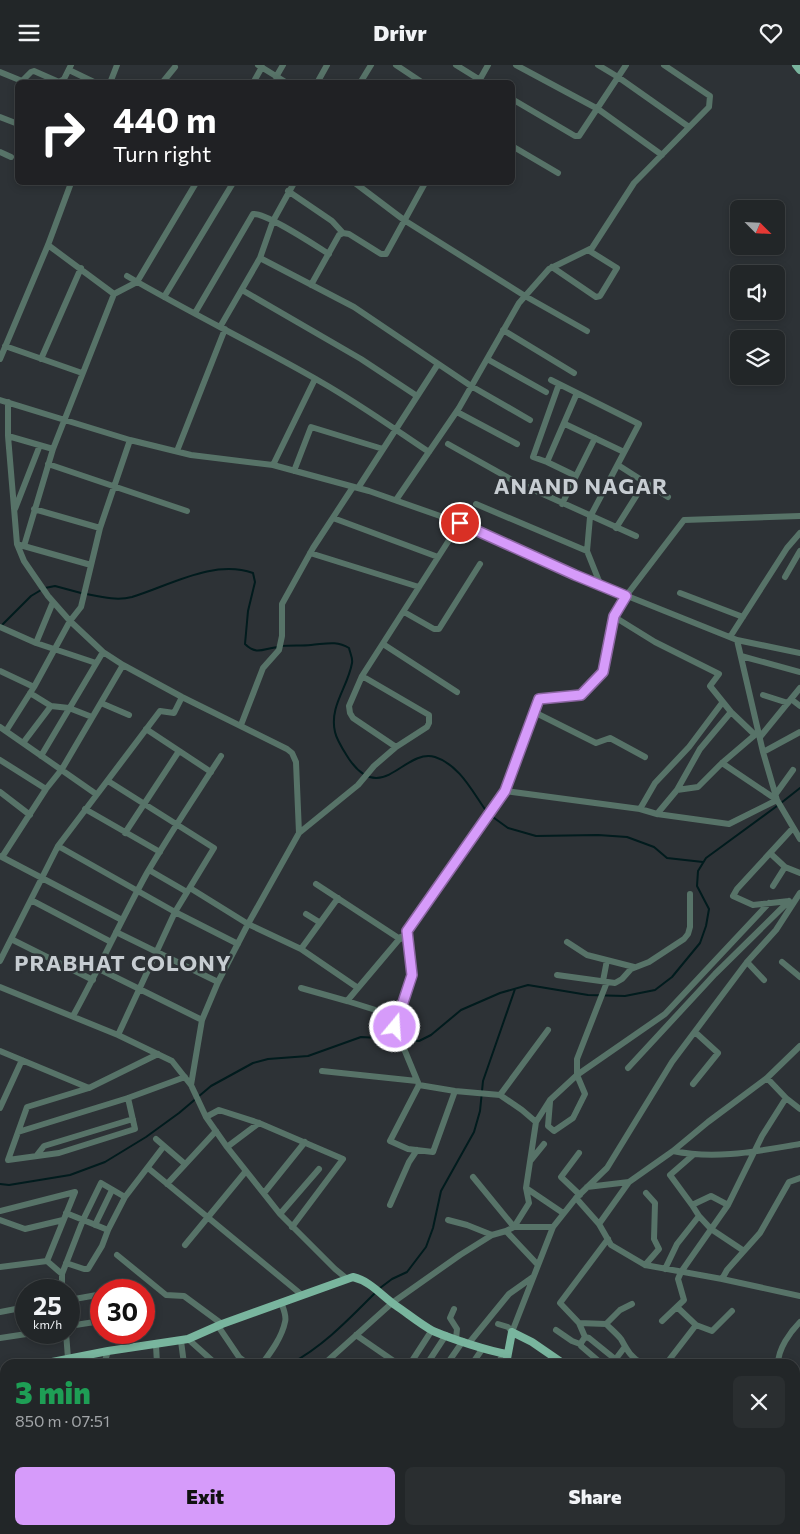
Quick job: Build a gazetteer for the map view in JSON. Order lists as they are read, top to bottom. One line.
{"districts":["ANAND NAGAR","PRABHAT COLONY"],"north":"bottom right","page":{"header":"Drivr","turn":["440 m","Turn right"],"speed":"25 km/h","limit":"30","heading":["3 min","850 m · 07:51"],"buttons":["Exit","Share"]}}
